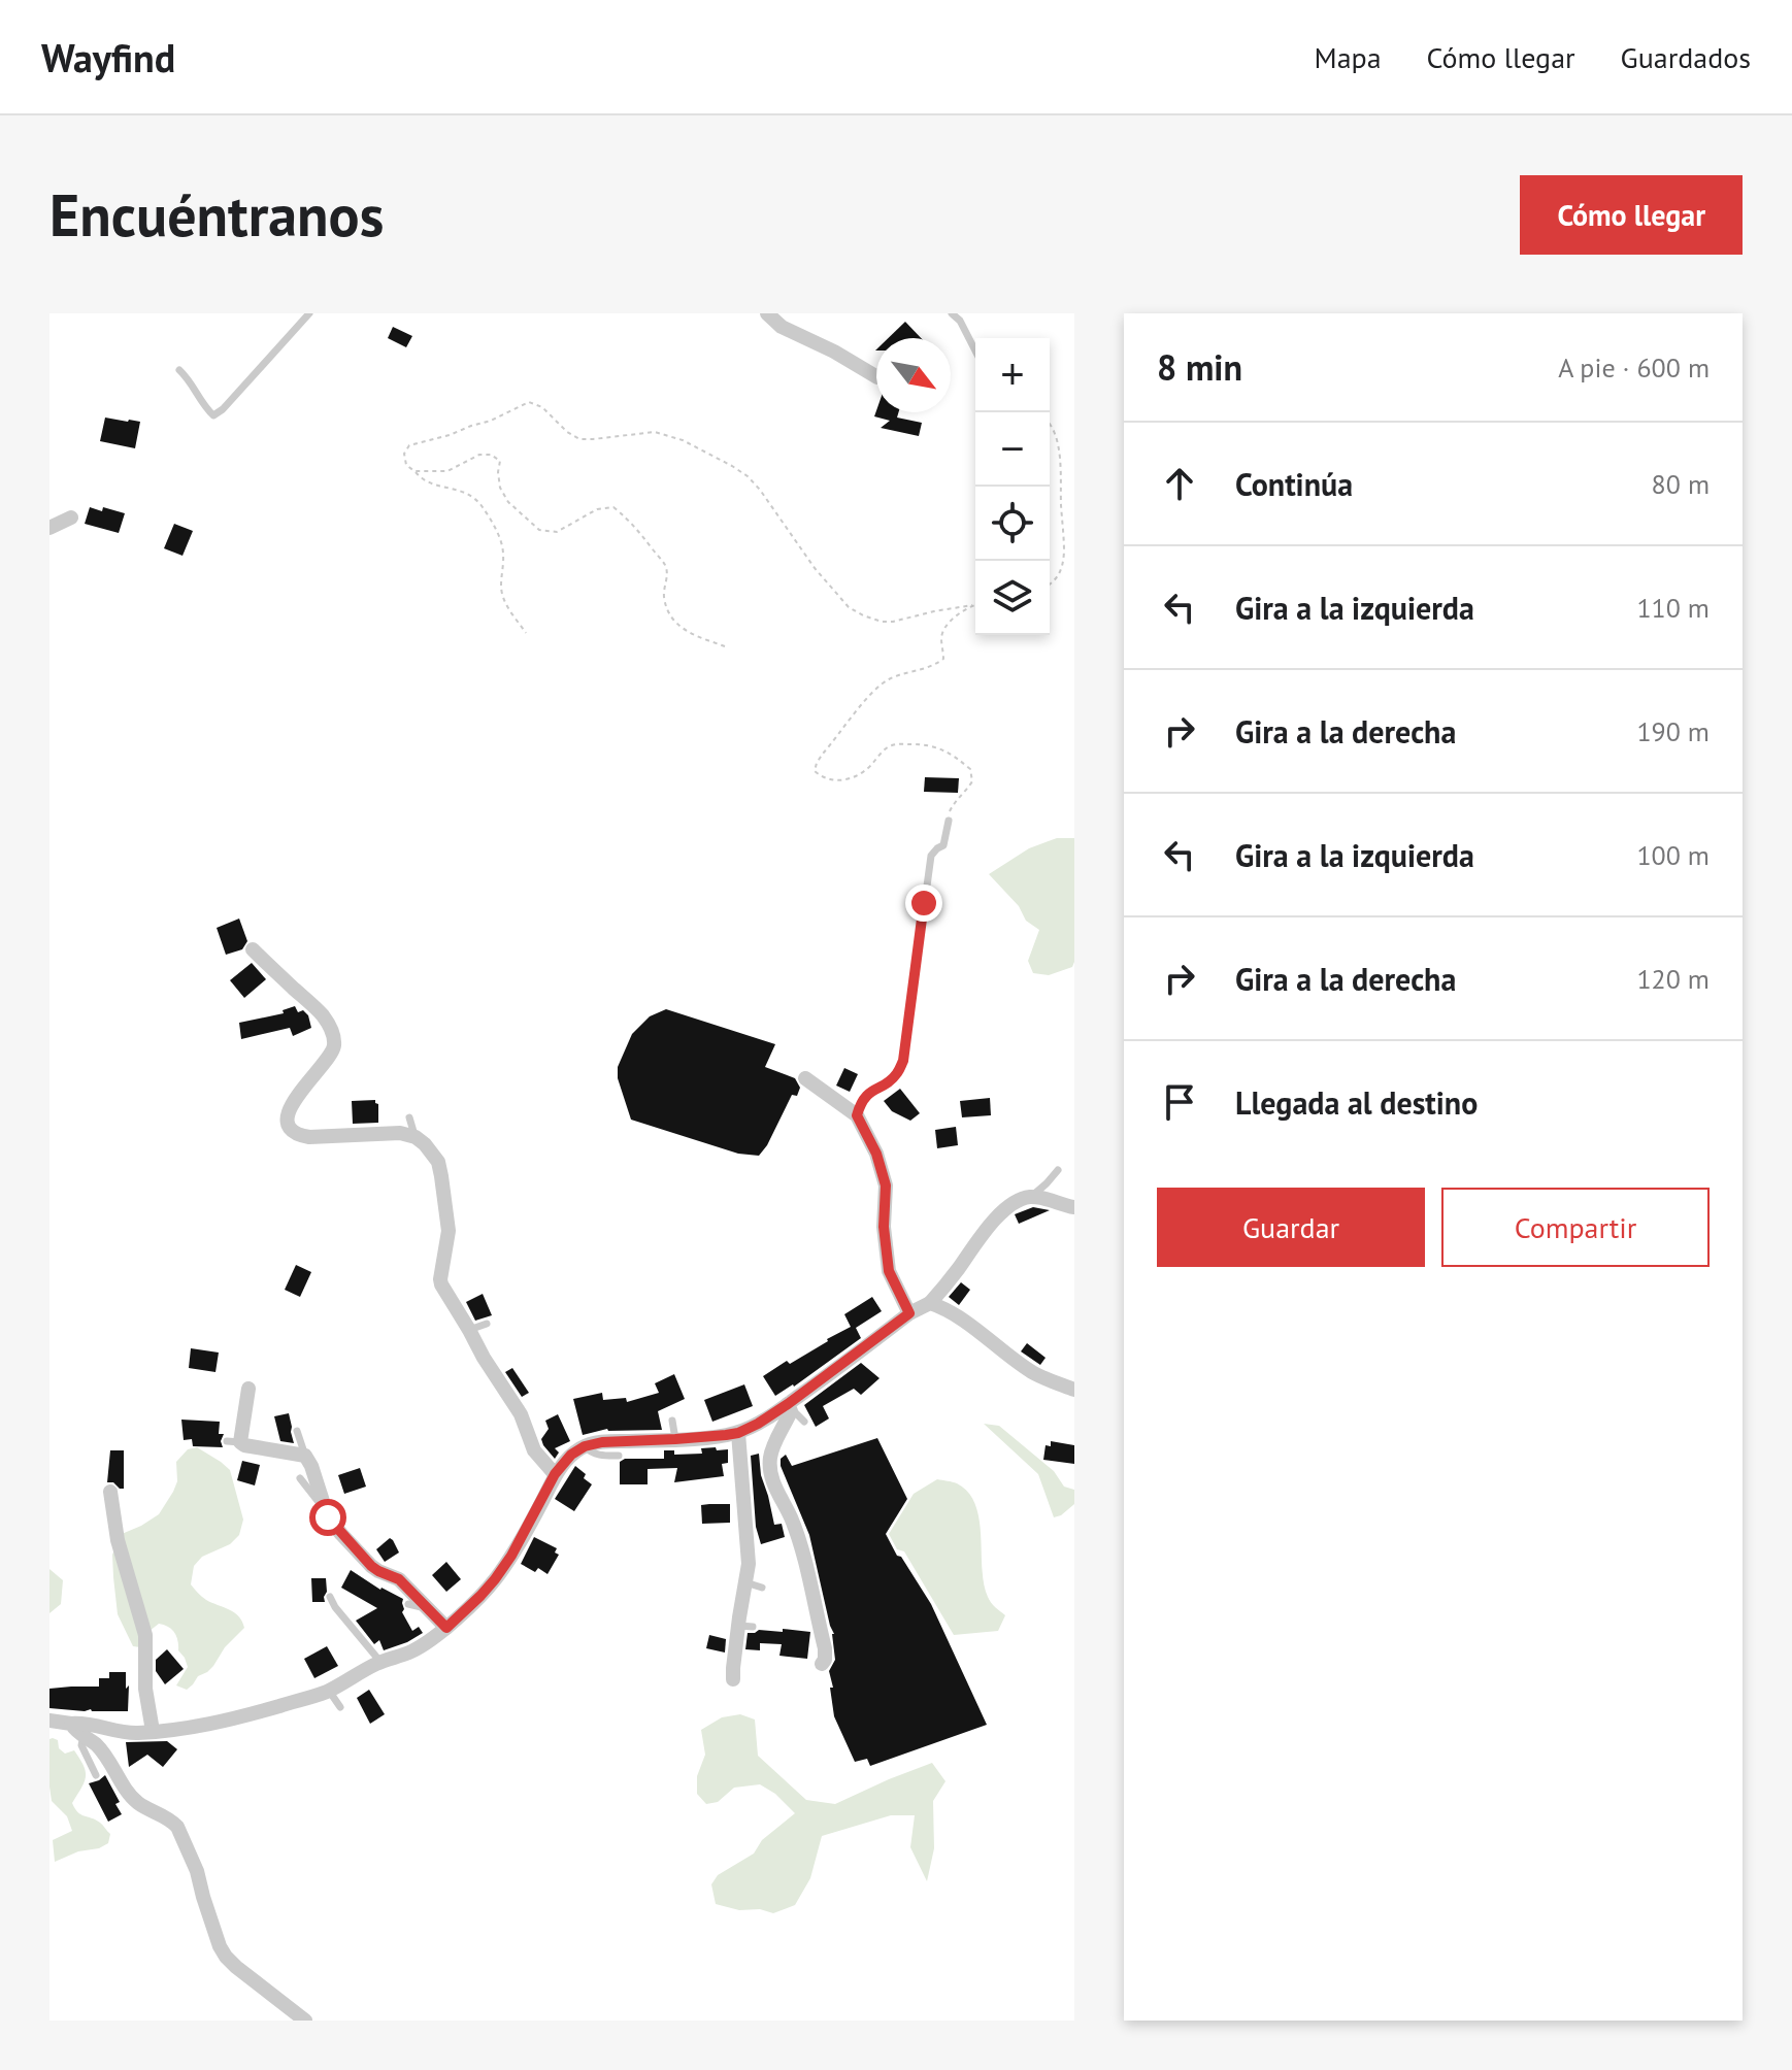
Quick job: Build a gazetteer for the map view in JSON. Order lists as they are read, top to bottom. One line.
{"north":"bottom right","page":{"header":"Wayfind","nav":["Mapa","Cómo llegar","Guardados"],"buttons":["Cómo llegar",["Guardar","Compartir"]],"title":"Encuéntranos","heading":["8 min","A pie · 600 m"],"map_buttons":["+","−"],"list":[["Continúa","80 m"],["Gira a la izquierda","110 m"],["Gira a la derecha","190 m"],["Gira a la izquierda","100 m"],["Gira a la derecha","120 m"],"Llegada al destino"]}}
